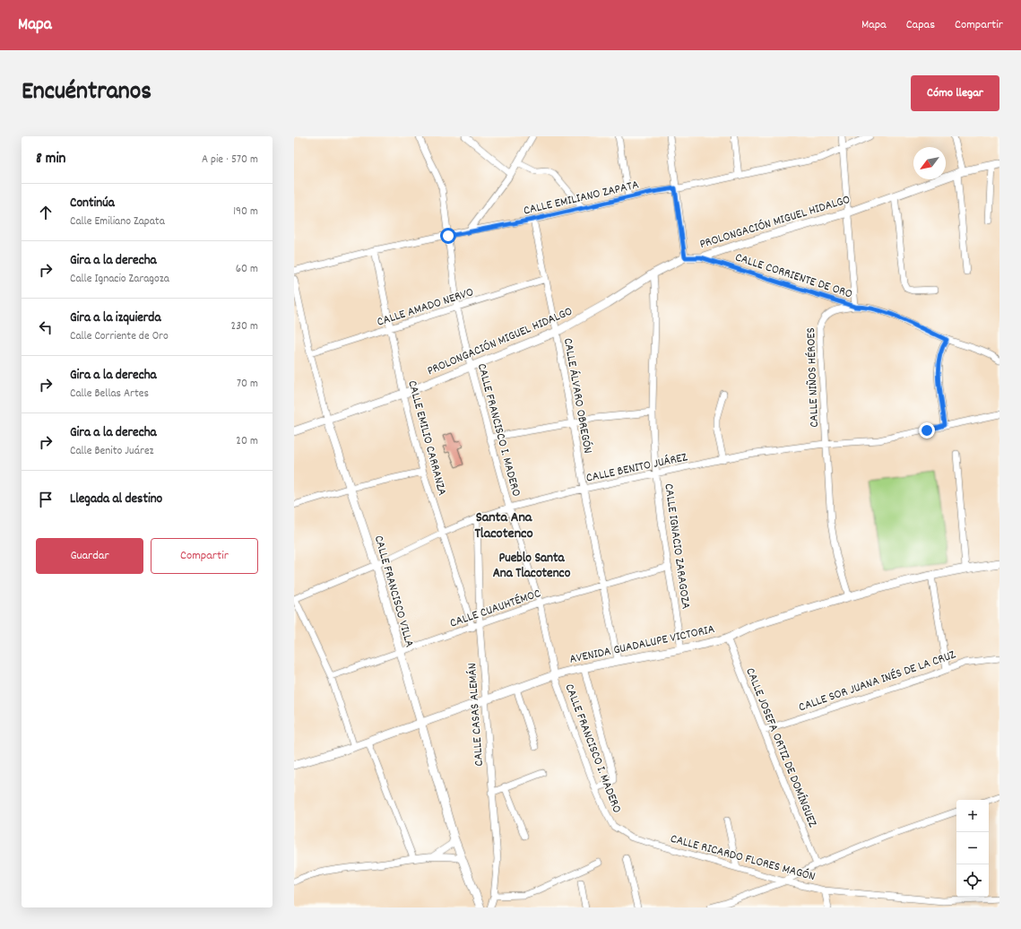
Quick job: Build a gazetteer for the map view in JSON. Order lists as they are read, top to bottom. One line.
{"streets":{"street":["CALLE EMILIANO ZAPATA","PROLONGACIÓN MIGUEL HIDALGO","CALLE CORRIENTE DE ORO","CALLE AMADO NERVO","CALLE NIÑOS HÉROES","CALLE ÁLVARO OBREGÓN","CALLE FRANCISCO I. MADERO","CALLE EMILIO CARRANZA","CALLE BENITO JUÁREZ","CALLE IGNACIO ZARAGOZA","CALLE FRANCISCO VILLA","CALLE CUAUHTÉMOC","AVENIDA GUADALUPE VICTORIA","CALLE SOR JUANA INÉS DE LA CRUZ","CALLE CASAS ALEMÁN","CALLE JOSEFA ORTIZ DE DOMÍNGUEZ","CALLE RICARDO FLORES MAGÓN"]},"crossings":[["CALLE EMILIANO ZAPATA","CALLE ÁLVARO OBREGÓN"],["CALLE EMILIANO ZAPATA","CALLE FRANCISCO I. MADERO"],["CALLE EMILIANO ZAPATA","CALLE EMILIO CARRANZA"],["PROLONGACIÓN MIGUEL HIDALGO","CALLE CORRIENTE DE ORO"],["PROLONGACIÓN MIGUEL HIDALGO","CALLE ÁLVARO OBREGÓN"],["PROLONGACIÓN MIGUEL HIDALGO","CALLE FRANCISCO I. MADERO"],["PROLONGACIÓN MIGUEL HIDALGO","CALLE EMILIO CARRANZA"],["PROLONGACIÓN MIGUEL HIDALGO","CALLE IGNACIO ZARAGOZA"],["PROLONGACIÓN MIGUEL HIDALGO","CALLE FRANCISCO VILLA"],["CALLE CORRIENTE DE ORO","CALLE NIÑOS HÉROES"],["CALLE AMADO NERVO","CALLE ÁLVARO OBREGÓN"],["CALLE AMADO NERVO","CALLE FRANCISCO I. MADERO"],["CALLE AMADO NERVO","CALLE EMILIO CARRANZA"],["CALLE AMADO NERVO","CALLE FRANCISCO VILLA"],["CALLE NIÑOS HÉROES","CALLE BENITO JUÁREZ"],["CALLE NIÑOS HÉROES","AVENIDA GUADALUPE VICTORIA"],["CALLE ÁLVARO OBREGÓN","CALLE BENITO JUÁREZ"],["CALLE ÁLVARO OBREGÓN","CALLE CUAUHTÉMOC"],["CALLE ÁLVARO OBREGÓN","AVENIDA GUADALUPE VICTORIA"],["CALLE FRANCISCO I. MADERO","CALLE BENITO JUÁREZ"],["CALLE FRANCISCO I. MADERO","CALLE CUAUHTÉMOC"],["CALLE FRANCISCO I. MADERO","AVENIDA GUADALUPE VICTORIA"],["CALLE FRANCISCO I. MADERO","CALLE RICARDO FLORES MAGÓN"],["CALLE EMILIO CARRANZA","CALLE BENITO JUÁREZ"],["CALLE EMILIO CARRANZA","CALLE CUAUHTÉMOC"],["CALLE BENITO JUÁREZ","CALLE IGNACIO ZARAGOZA"],["CALLE BENITO JUÁREZ","CALLE FRANCISCO VILLA"],["CALLE BENITO JUÁREZ","CALLE CASAS ALEMÁN"],["CALLE IGNACIO ZARAGOZA","CALLE CUAUHTÉMOC"],["CALLE IGNACIO ZARAGOZA","AVENIDA GUADALUPE VICTORIA"],["CALLE FRANCISCO VILLA","CALLE CUAUHTÉMOC"],["CALLE FRANCISCO VILLA","AVENIDA GUADALUPE VICTORIA"],["CALLE CUAUHTÉMOC","CALLE CASAS ALEMÁN"],["AVENIDA GUADALUPE VICTORIA","CALLE CASAS ALEMÁN"],["AVENIDA GUADALUPE VICTORIA","CALLE JOSEFA ORTIZ DE DOMÍNGUEZ"],["CALLE SOR JUANA INÉS DE LA CRUZ","CALLE JOSEFA ORTIZ DE DOMÍNGUEZ"]],"districts":["Santa Ana Tlacotenco","Pueblo Santa Ana Tlacotenco"],"north":"bottom left","page":{"header":"Mapa","nav":["Mapa","Capas","Compartir"],"title":"Encuéntranos","buttons":["Cómo llegar",["Guardar","Compartir"]],"heading":["8 min","A pie · 570 m"],"list":[["Continúa","Calle Emiliano Zapata","190 m"],["Gira a la derecha","Calle Ignacio Zaragoza","60 m"],["Gira a la izquierda","Calle Corriente de Oro","230 m"],["Gira a la derecha","Calle Bellas Artes","70 m"],["Gira a la derecha","Calle Benito Juárez","20 m"],"Llegada al destino"],"map_buttons":["+","−"]}}
